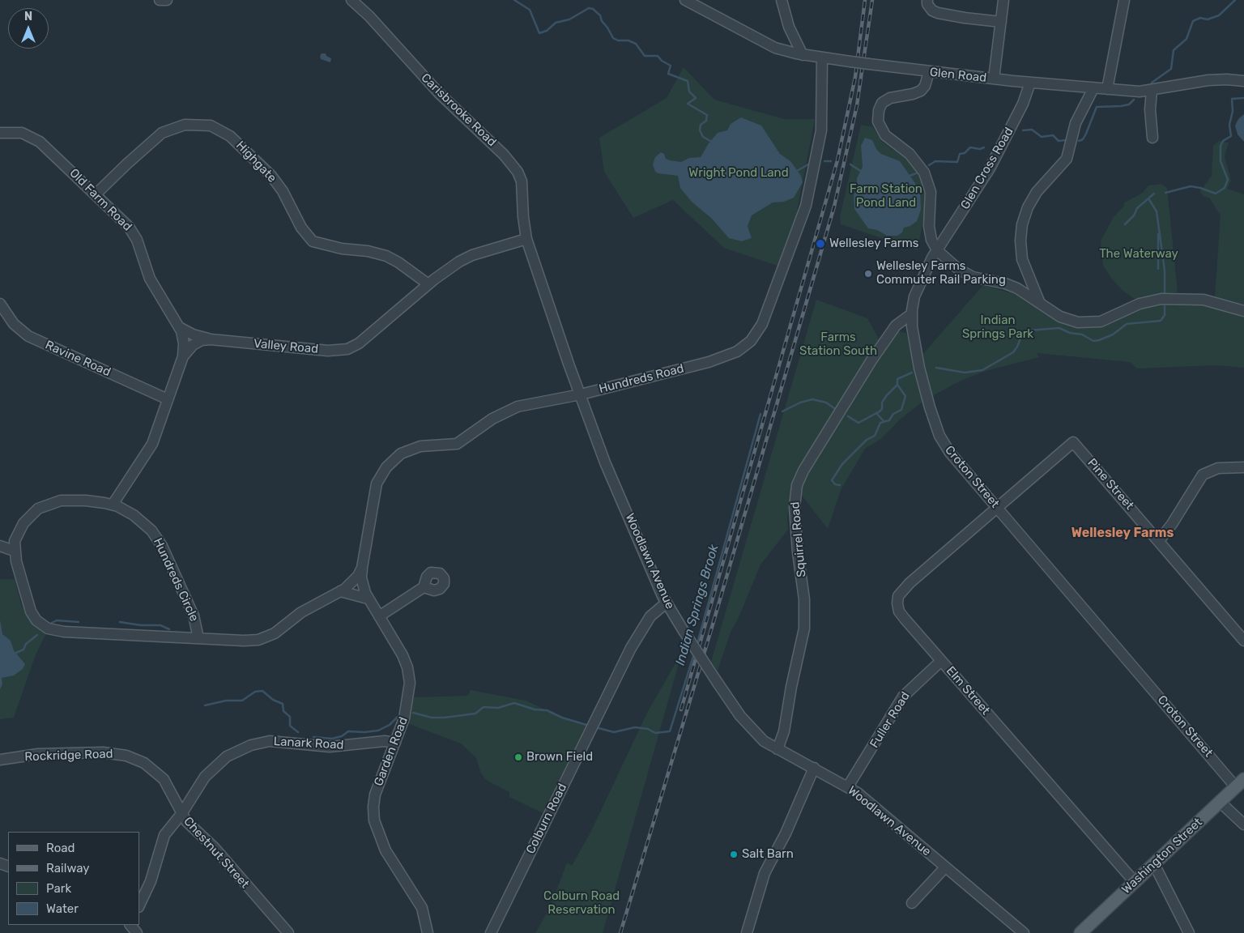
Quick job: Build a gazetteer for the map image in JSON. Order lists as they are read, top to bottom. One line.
{"streets":{"main road":["Washington Street"],"street":["Glen Road","Carisbrooke Road","Highgate","Glen Cross Road","Old Farm Road","Valley Road","Ravine Road","Hundreds Road","Croton Street","Pine Street","Squirrel Road","Woodlawn Avenue","Hundreds Circle","Elm Street","Fuller Road","Lanark Road","Garden Road","Rockridge Road","Colburn Road","Chestnut Street"]},"crossings":[["Glen Road","Glen Cross Road"],["Glen Road","Hundreds Road"],["Carisbrooke Road","Valley Road"],["Carisbrooke Road","Woodlawn Avenue"],["Highgate","Old Farm Road"],["Highgate","Valley Road"],["Glen Cross Road","Croton Street"],["Old Farm Road","Valley Road"],["Valley Road","Ravine Road"],["Valley Road","Woodlawn Avenue"],["Valley Road","Hundreds Circle"],["Hundreds Road","Woodlawn Avenue"],["Hundreds Road","Hundreds Circle"],["Hundreds Road","Garden Road"],["Croton Street","Pine Street"],["Croton Street","Squirrel Road"],["Croton Street","Elm Street"],["Croton Street","Washington Street"],["Pine Street","Elm Street"],["Squirrel Road","Woodlawn Avenue"],["Woodlawn Avenue","Fuller Road"],["Woodlawn Avenue","Colburn Road"],["Elm Street","Fuller Road"],["Elm Street","Washington Street"],["Lanark Road","Garden Road"],["Lanark Road","Rockridge Road"],["Lanark Road","Chestnut Street"],["Rockridge Road","Chestnut Street"]],"districts":["Wellesley Farms"],"water":["Indian Springs Brook"],"parks":["Wright Pond Land","Farm Station Pond Land","The Waterway","Indian Springs Park","Farms Station South","Colburn Road Reservation"],"places":["Wellesley Farms","Wellesley Farms Commuter Rail Parking","Brown Field","Salt Barn"],"legend":["Road","Railway","Park","Water"],"north":"top"}
